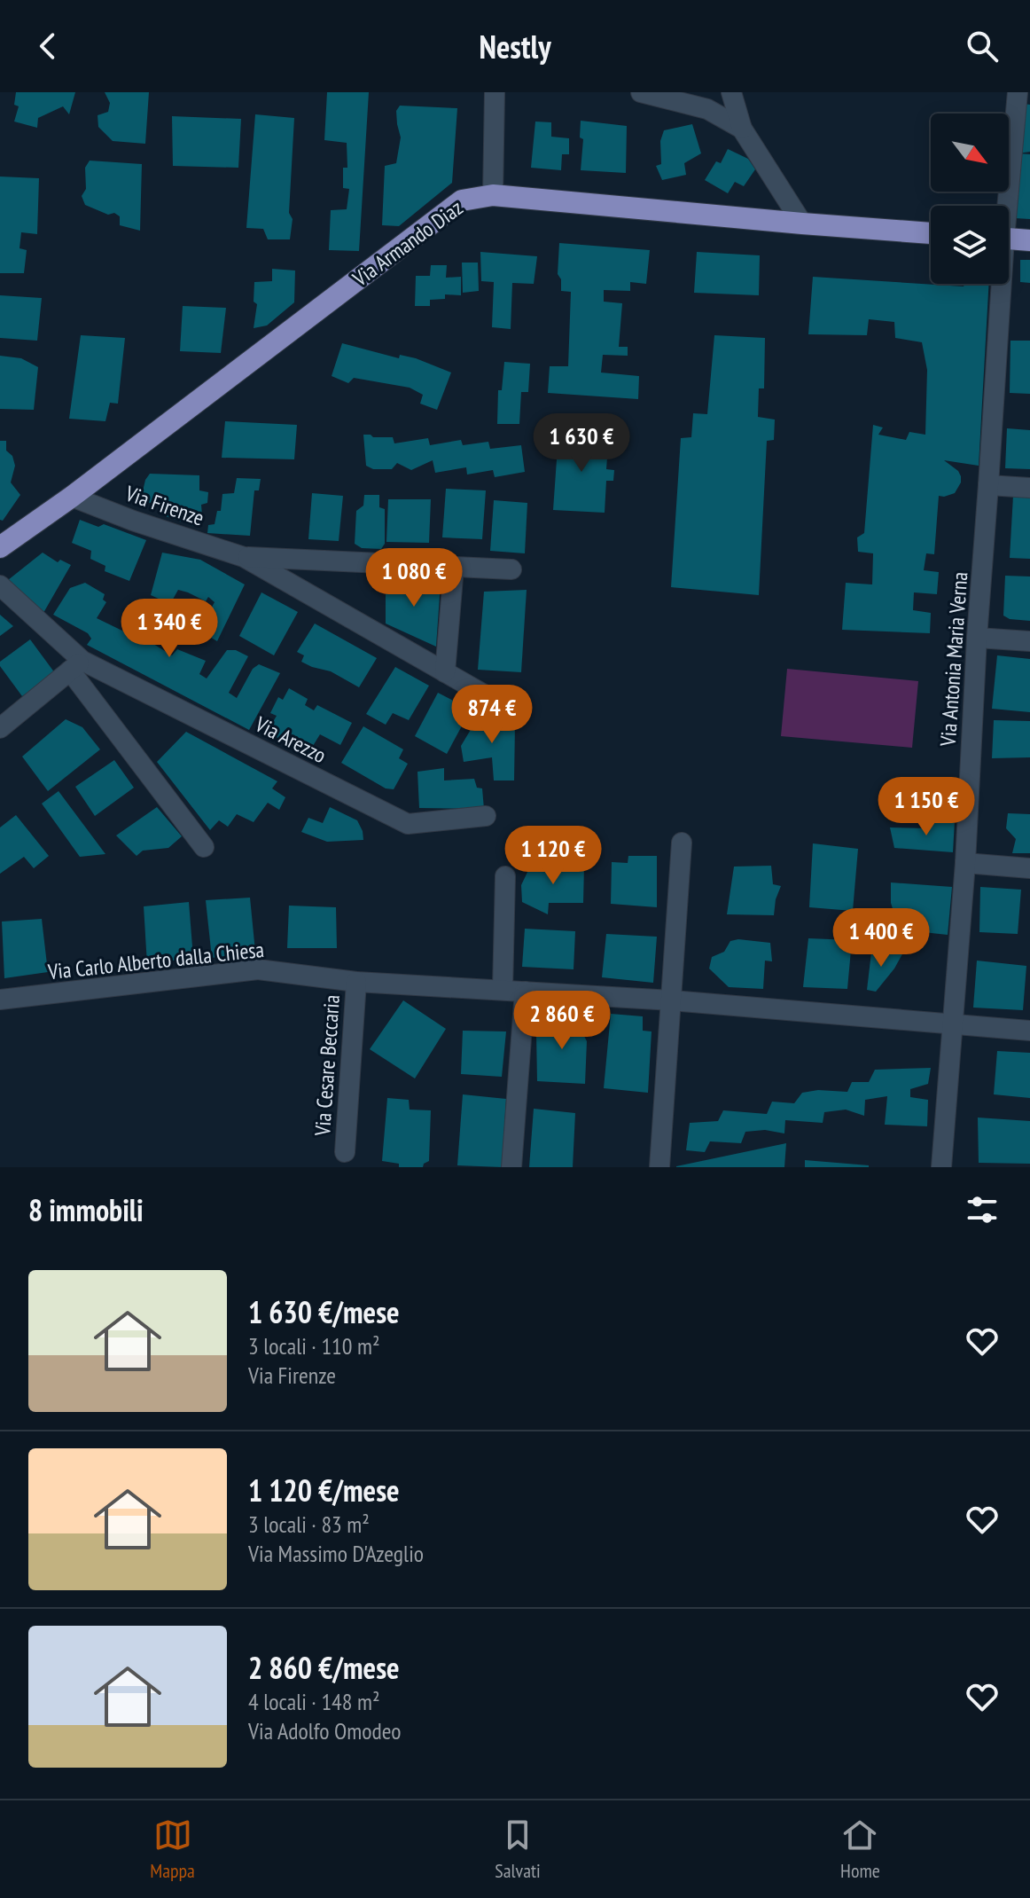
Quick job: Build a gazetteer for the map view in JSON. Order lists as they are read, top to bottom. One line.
{"streets":{"main road":["Via Armando Diaz"],"street":["Via Firenze","Via Antonia Maria Verna","Via Arezzo","Via Carlo Alberto dalla Chiesa","Via Cesare Beccaria"]},"crossings":[["Via Armando Diaz","Via Firenze"],["Via Antonia Maria Verna","Via Carlo Alberto dalla Chiesa"],["Via Carlo Alberto dalla Chiesa","Via Cesare Beccaria"]],"north":"bottom right","page":{"header":"Nestly","price":["1 630 €","1 080 €","1 340 €","874 €","1 150 €","1 120 €","1 400 €","2 860 €"],"heading":"8 immobili","list":[{"name":"1 630 €/mese","note":"3 locali · 110 m² · Via Firenze"},{"name":"1 120 €/mese","note":"3 locali · 83 m² · Via Massimo D'Azeglio"},{"name":"2 860 €/mese","note":"4 locali · 148 m² · Via Adolfo Omodeo"}],"tabs":["Mappa","Salvati","Home"]}}
